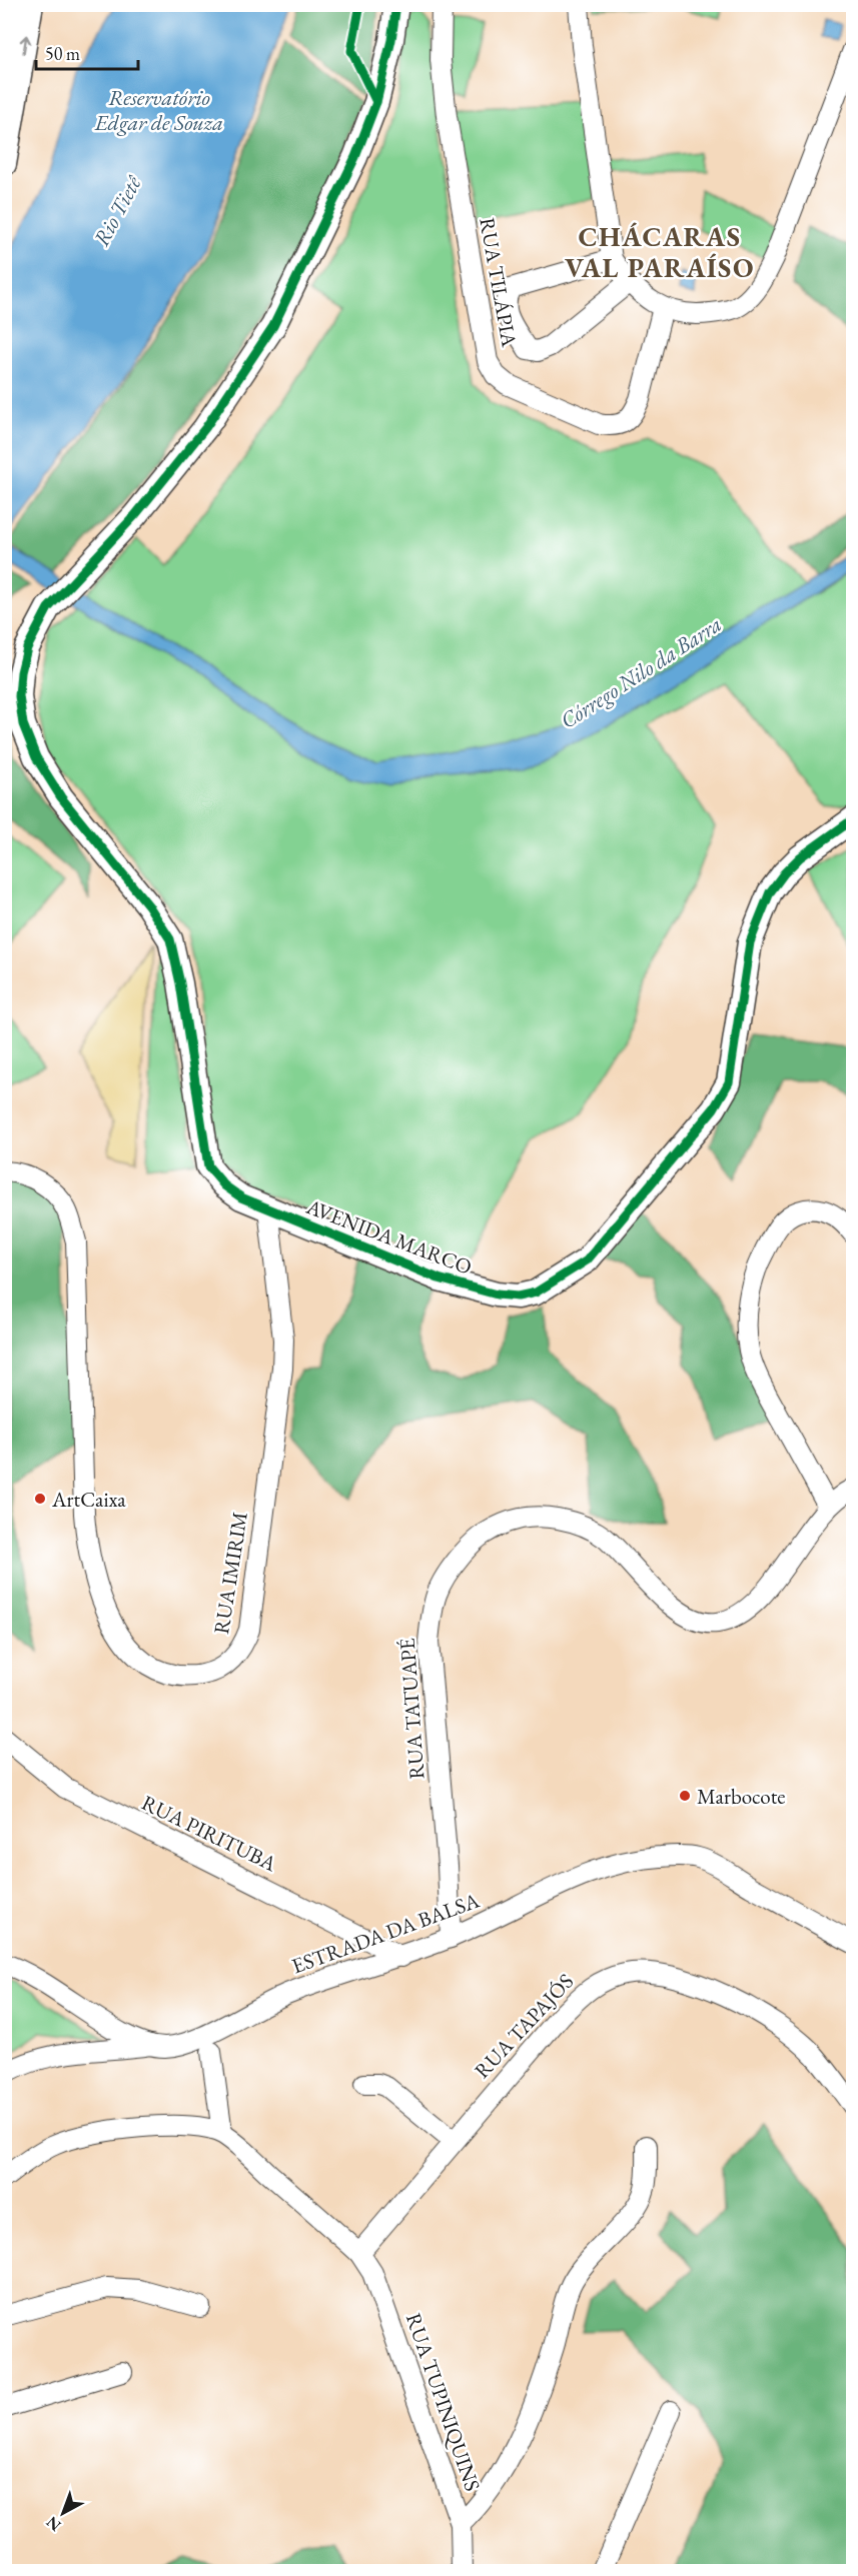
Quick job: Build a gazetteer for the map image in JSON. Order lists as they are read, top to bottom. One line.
{"streets":{"main road":["AVENIDA MARCO"],"street":["RUA TILÁPIA","RUA IMIRIM","RUA TATUAPÉ","RUA PIRITUBA","ESTRADA DA BALSA","RUA TAPAJÓS","RUA TUPINIQUINS"]},"crossings":[["AVENIDA MARCO","RUA IMIRIM"],["RUA TATUAPÉ","ESTRADA DA BALSA"],["RUA PIRITUBA","ESTRADA DA BALSA"],["RUA TAPAJÓS","RUA TUPINIQUINS"]],"districts":["CHÁCARAS VAL PARAÍSO"],"water":["Reservatório Edgar de Souza","Rio Tietê","Córrego Nilo da Barra"],"places":["ArtCaixa","Marbocote"],"scale_bar":"50 m","north":"bottom left"}
